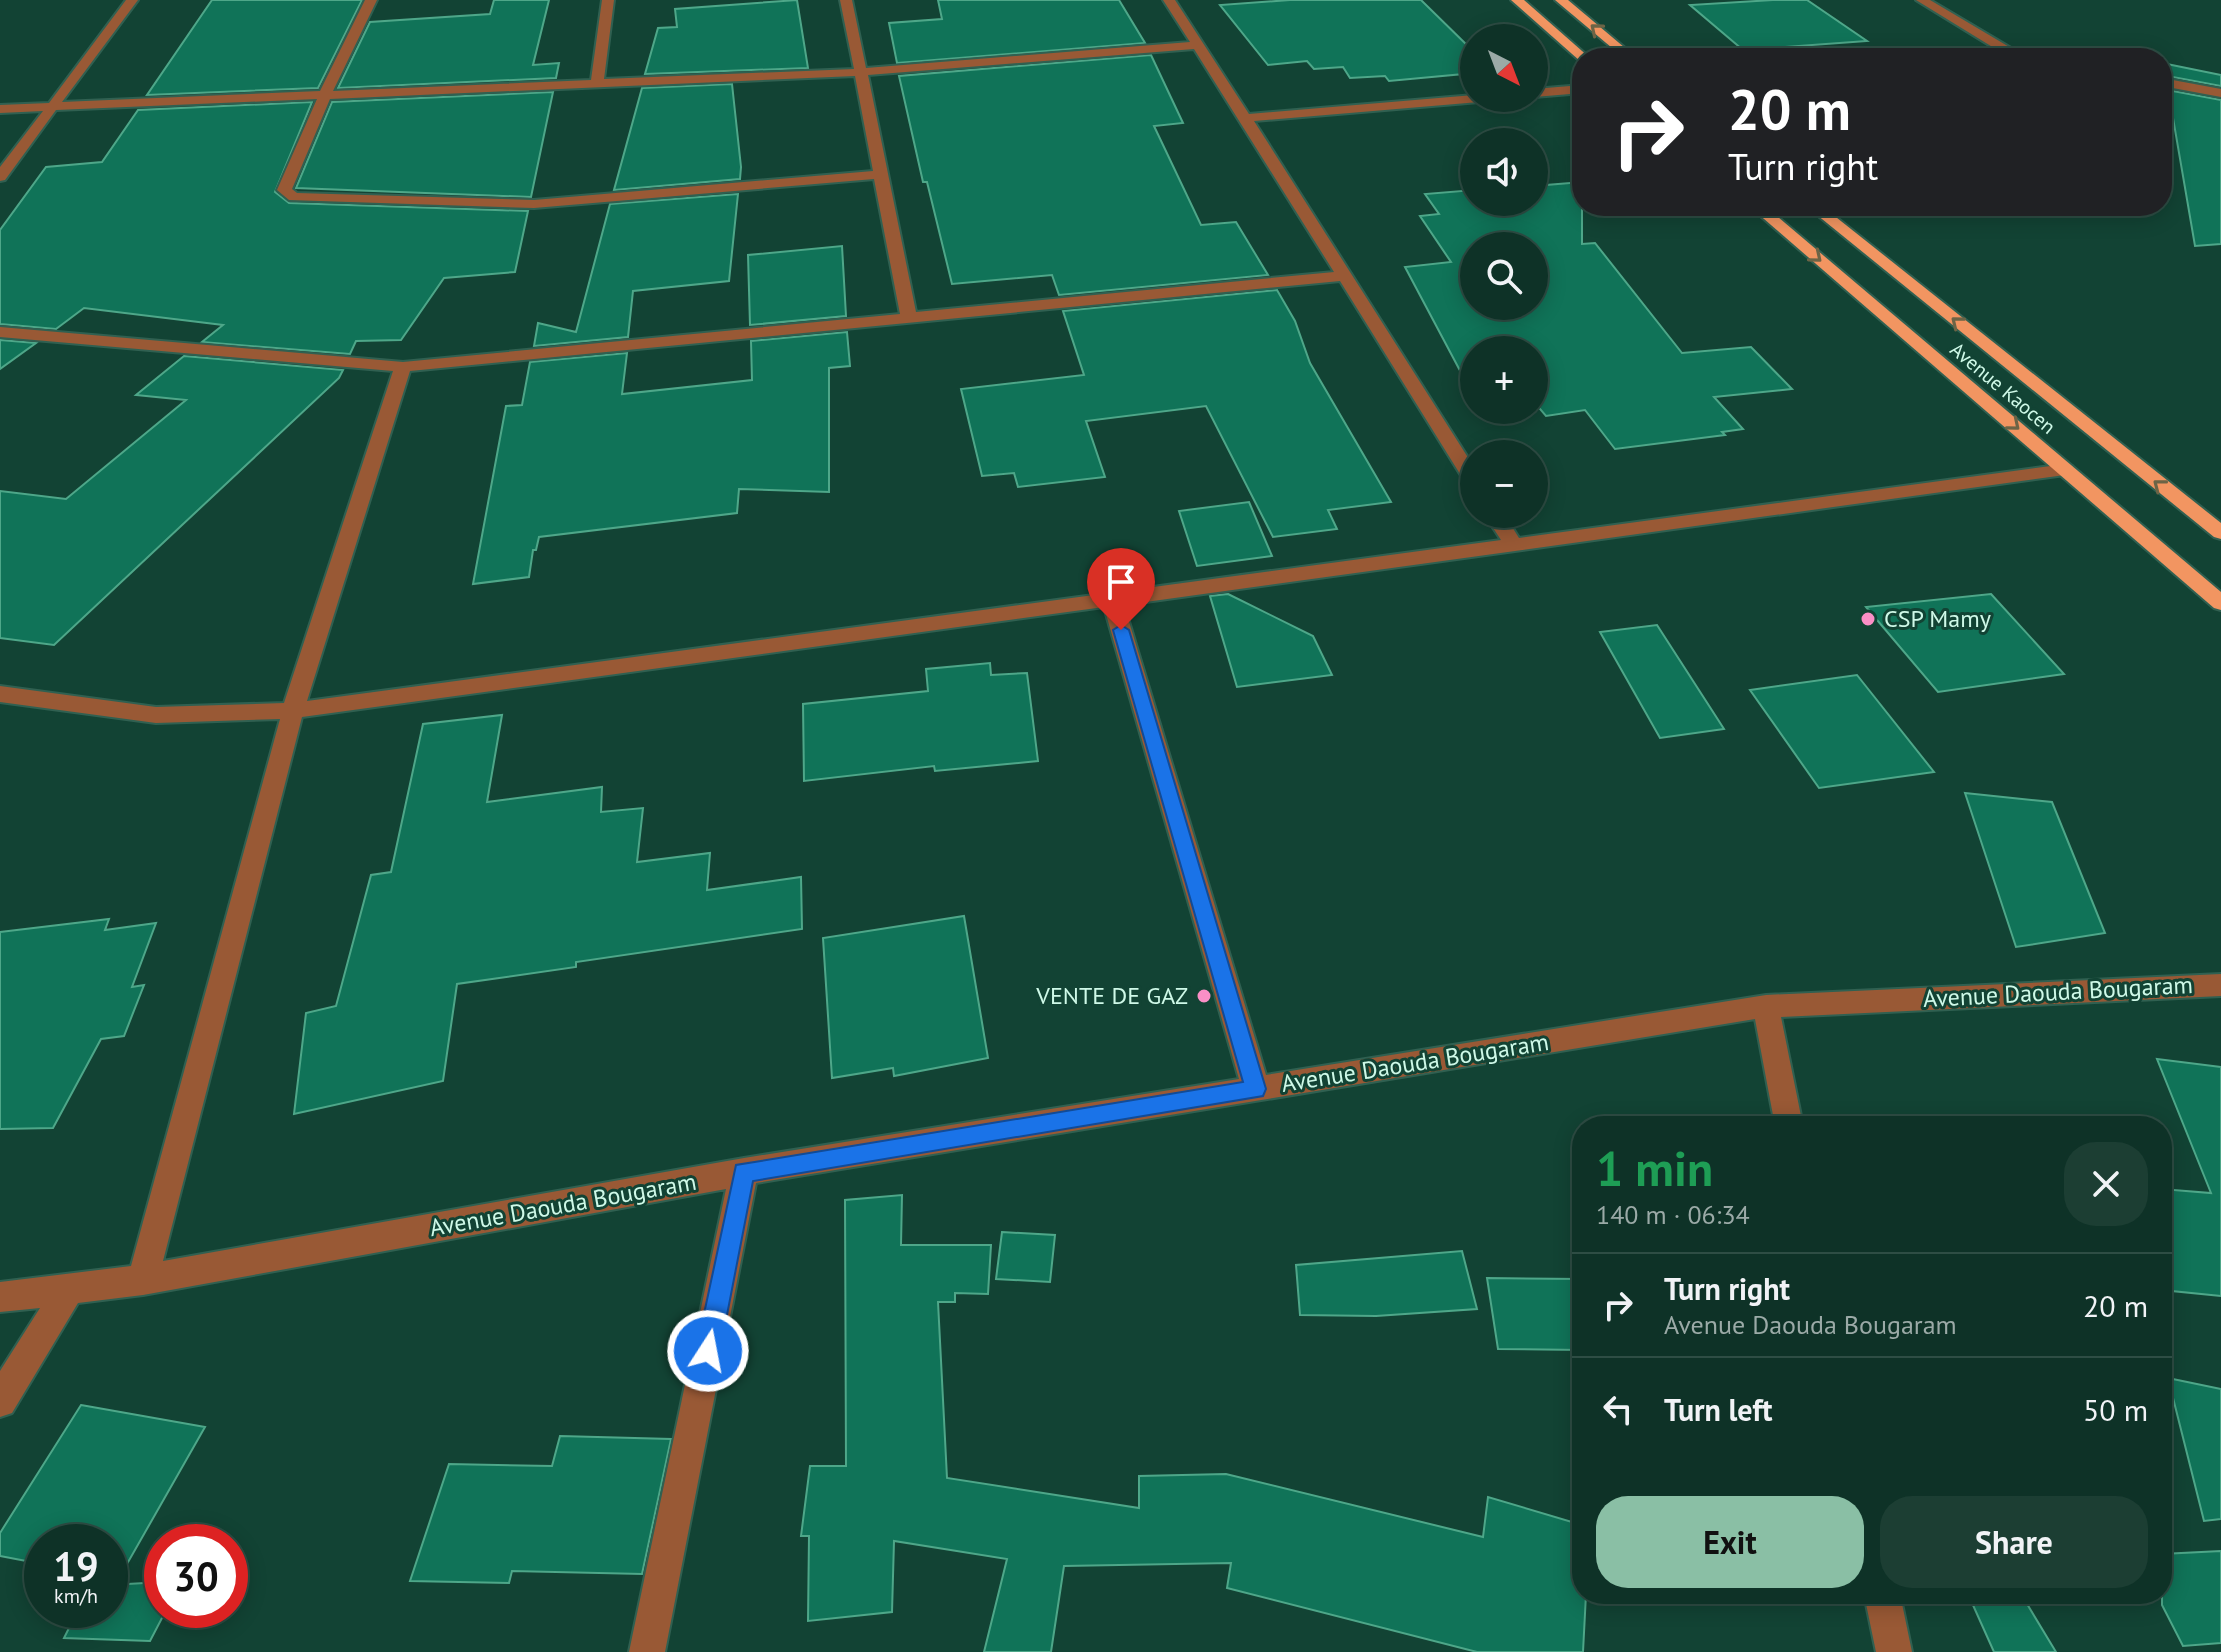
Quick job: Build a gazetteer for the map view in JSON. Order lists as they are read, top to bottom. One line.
{"streets":{"highway":["Avenue Kaocen"],"street":["Avenue Daouda Bougaram"]},"places":["CSP Mamy","VENTE DE GAZ"],"north":"bottom right","page":{"map_buttons":["+","−"],"turn":["20 m","Turn right"],"heading":["1 min","140 m · 06:34"],"list":[{"name":"Turn right","note":"Avenue Daouda Bougaram","value":"20 m"},{"name":"Turn left","value":"50 m"}],"buttons":["Exit","Share"],"speed":"19 km/h","limit":"30"}}
